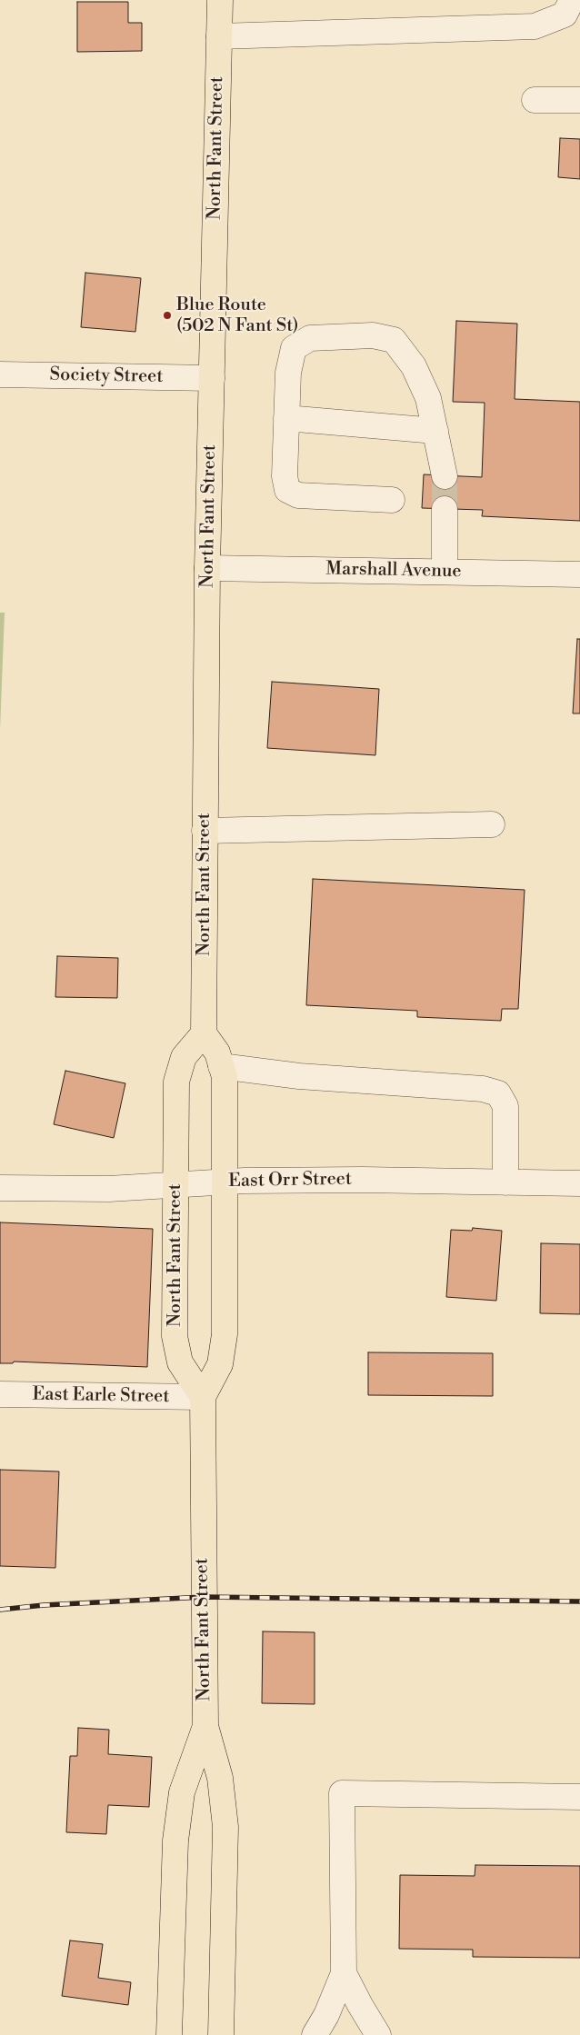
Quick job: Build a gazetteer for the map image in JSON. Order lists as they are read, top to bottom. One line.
{"streets":{"main road":["North Fant Street"],"street":["Society Street","Marshall Avenue","East Orr Street","East Earle Street"]},"crossings":[["North Fant Street","Society Street"],["North Fant Street","Marshall Avenue"],["North Fant Street","East Orr Street"],["North Fant Street","East Earle Street"]],"places":["Blue Route (502 N Fant St)"]}
